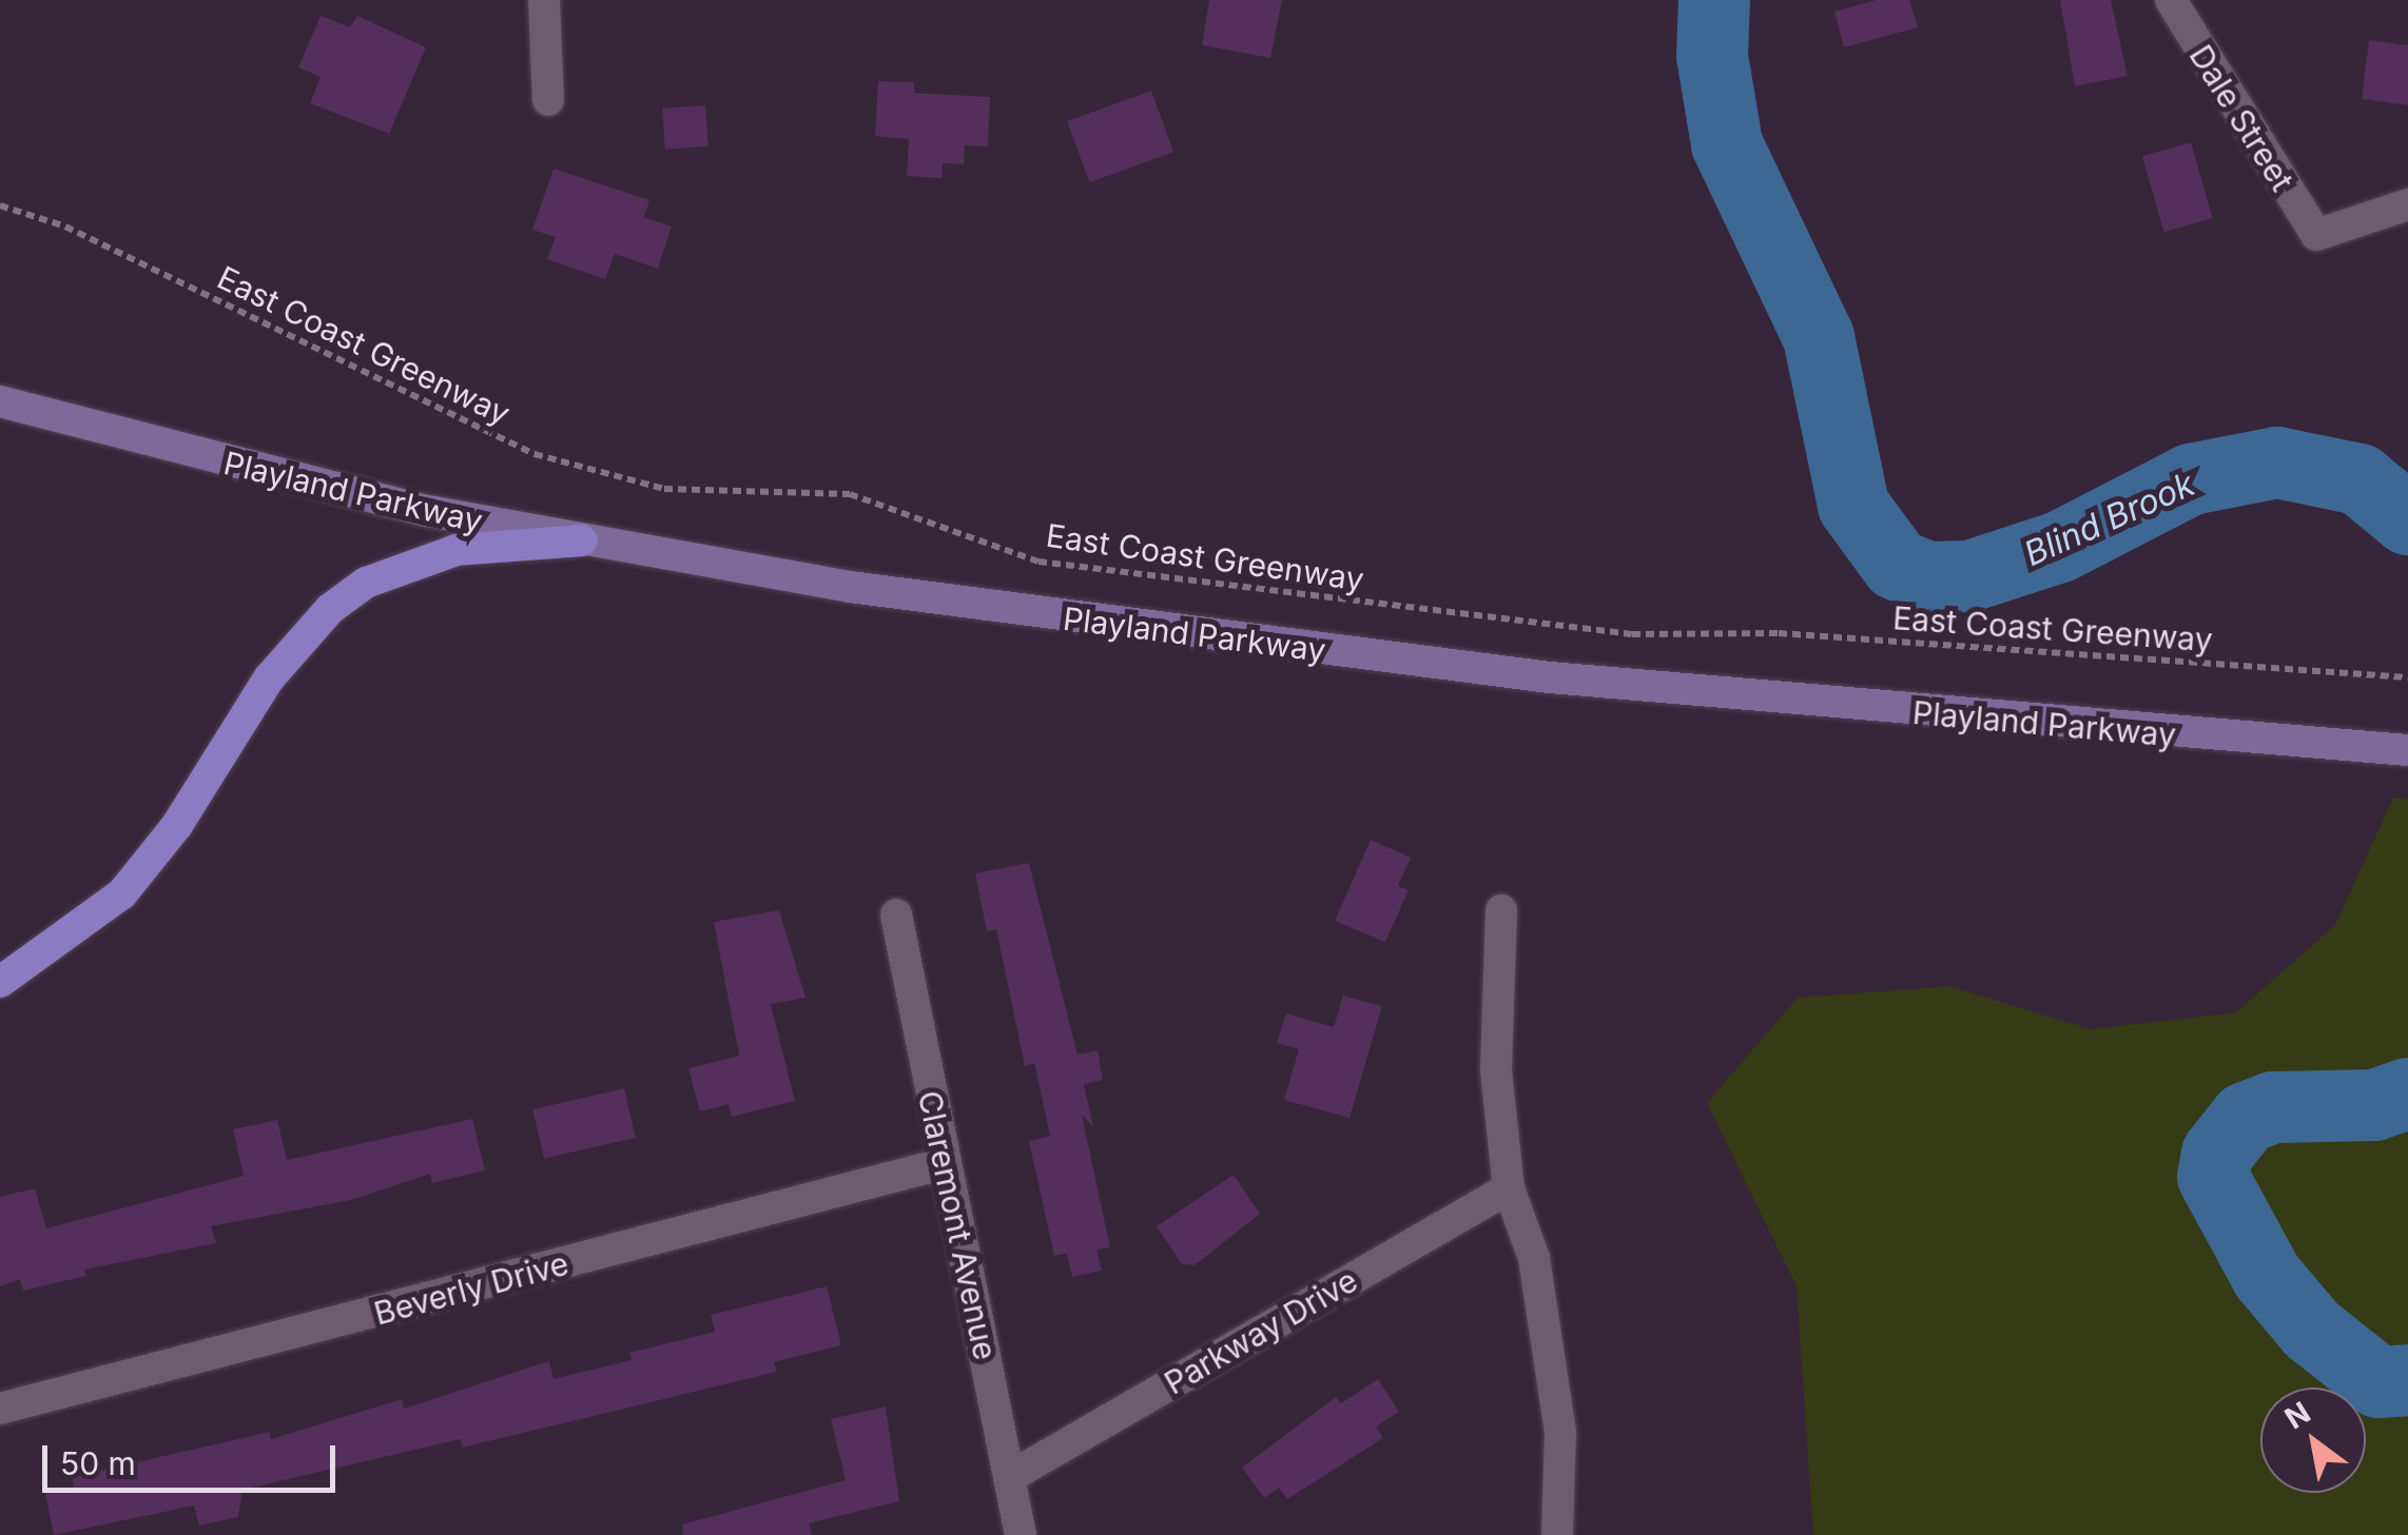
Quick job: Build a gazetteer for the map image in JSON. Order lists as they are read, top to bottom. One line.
{"streets":{"main road":["Playland Parkway"],"street":["Dale Street","Claremont Avenue","Beverly Drive","Parkway Drive"],"path":["East Coast Greenway"]},"crossings":[["Claremont Avenue","Beverly Drive"],["Claremont Avenue","Parkway Drive"]],"water":["Blind Brook"],"scale_bar":"50 m","north":"top left"}
